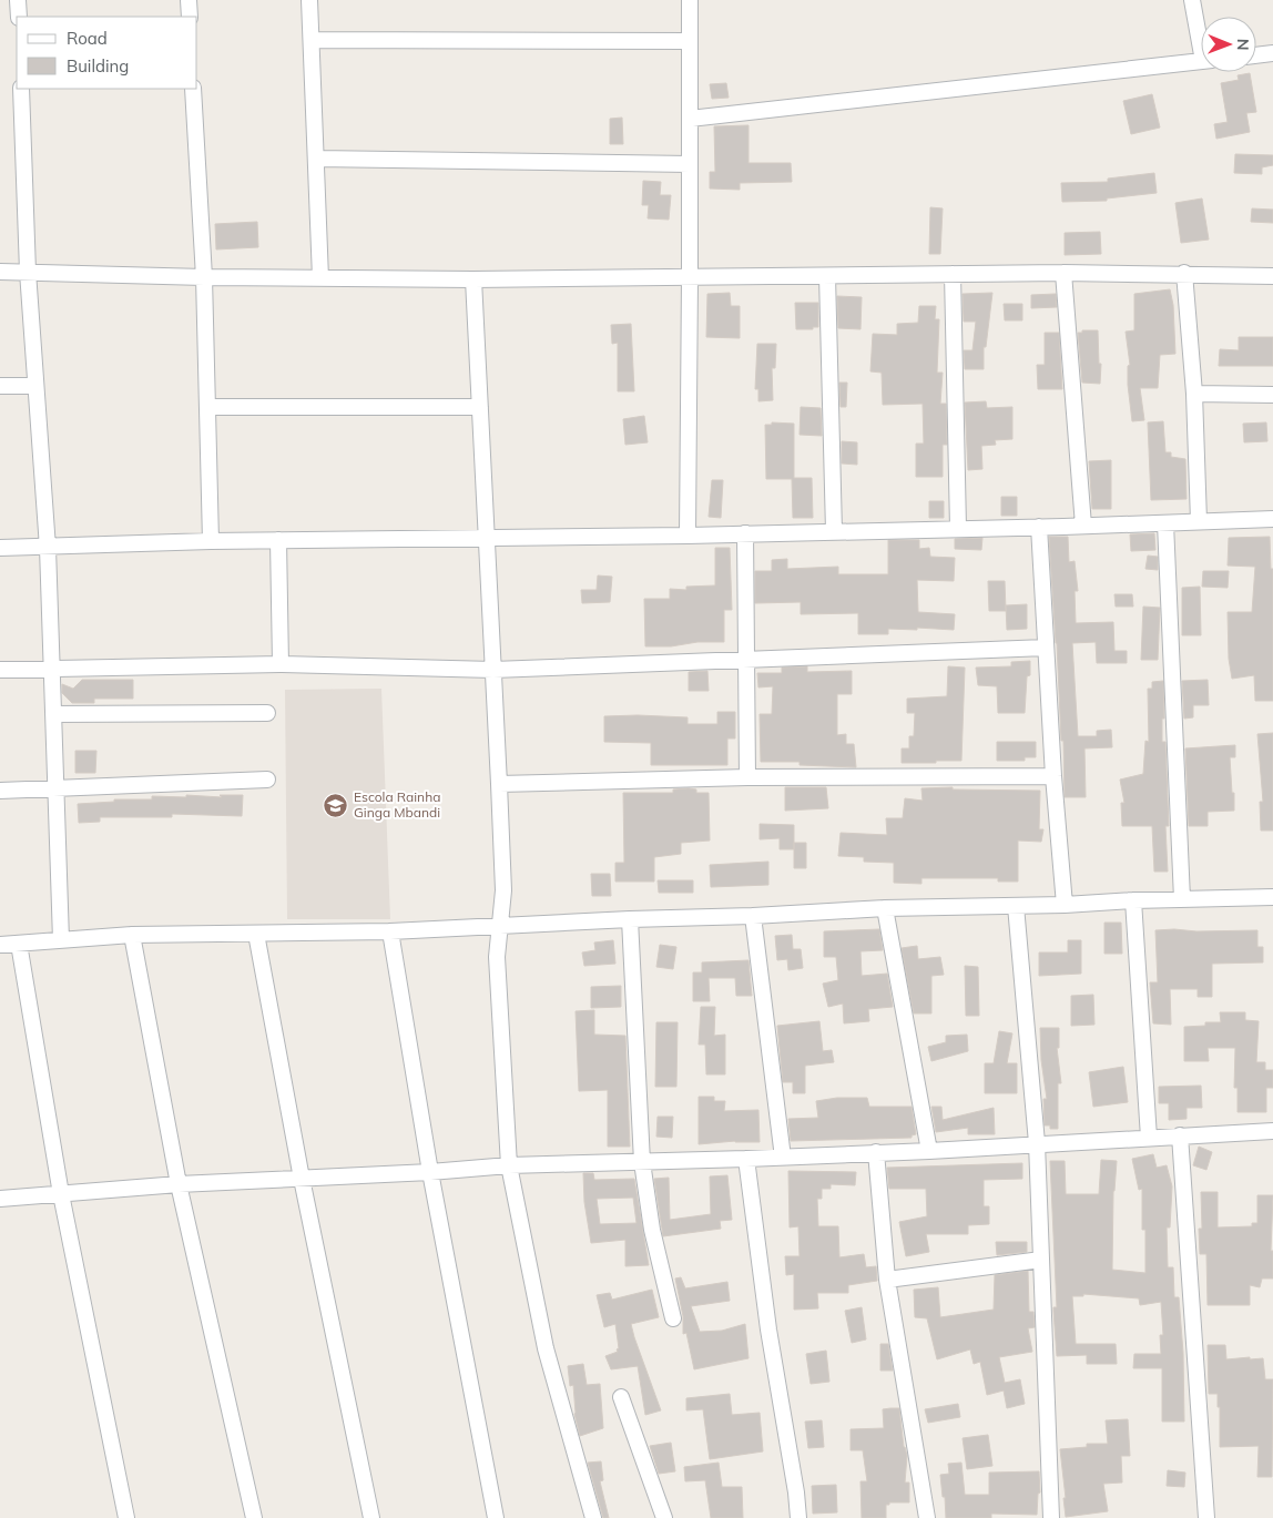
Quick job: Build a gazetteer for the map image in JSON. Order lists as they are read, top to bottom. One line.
{"places":{"school or university":["Escola Rainha Ginga Mbandi"]},"legend":["Road","Building"],"north":"right"}
